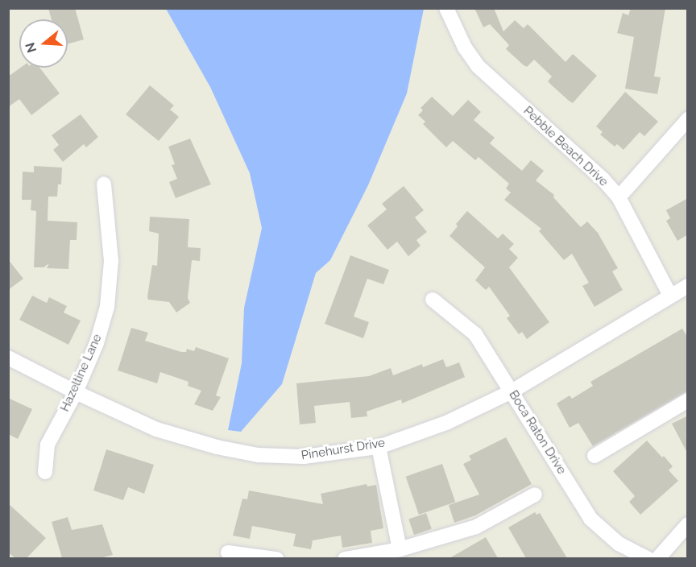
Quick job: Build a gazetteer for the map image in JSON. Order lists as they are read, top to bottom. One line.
{"streets":{"street":["Pebble Beach Drive","Hazeltine Lane","Boca Raton Drive","Pinehurst Drive"]},"crossings":[["Pebble Beach Drive","Pinehurst Drive"],["Hazeltine Lane","Pinehurst Drive"],["Boca Raton Drive","Pinehurst Drive"]],"north":"left"}
